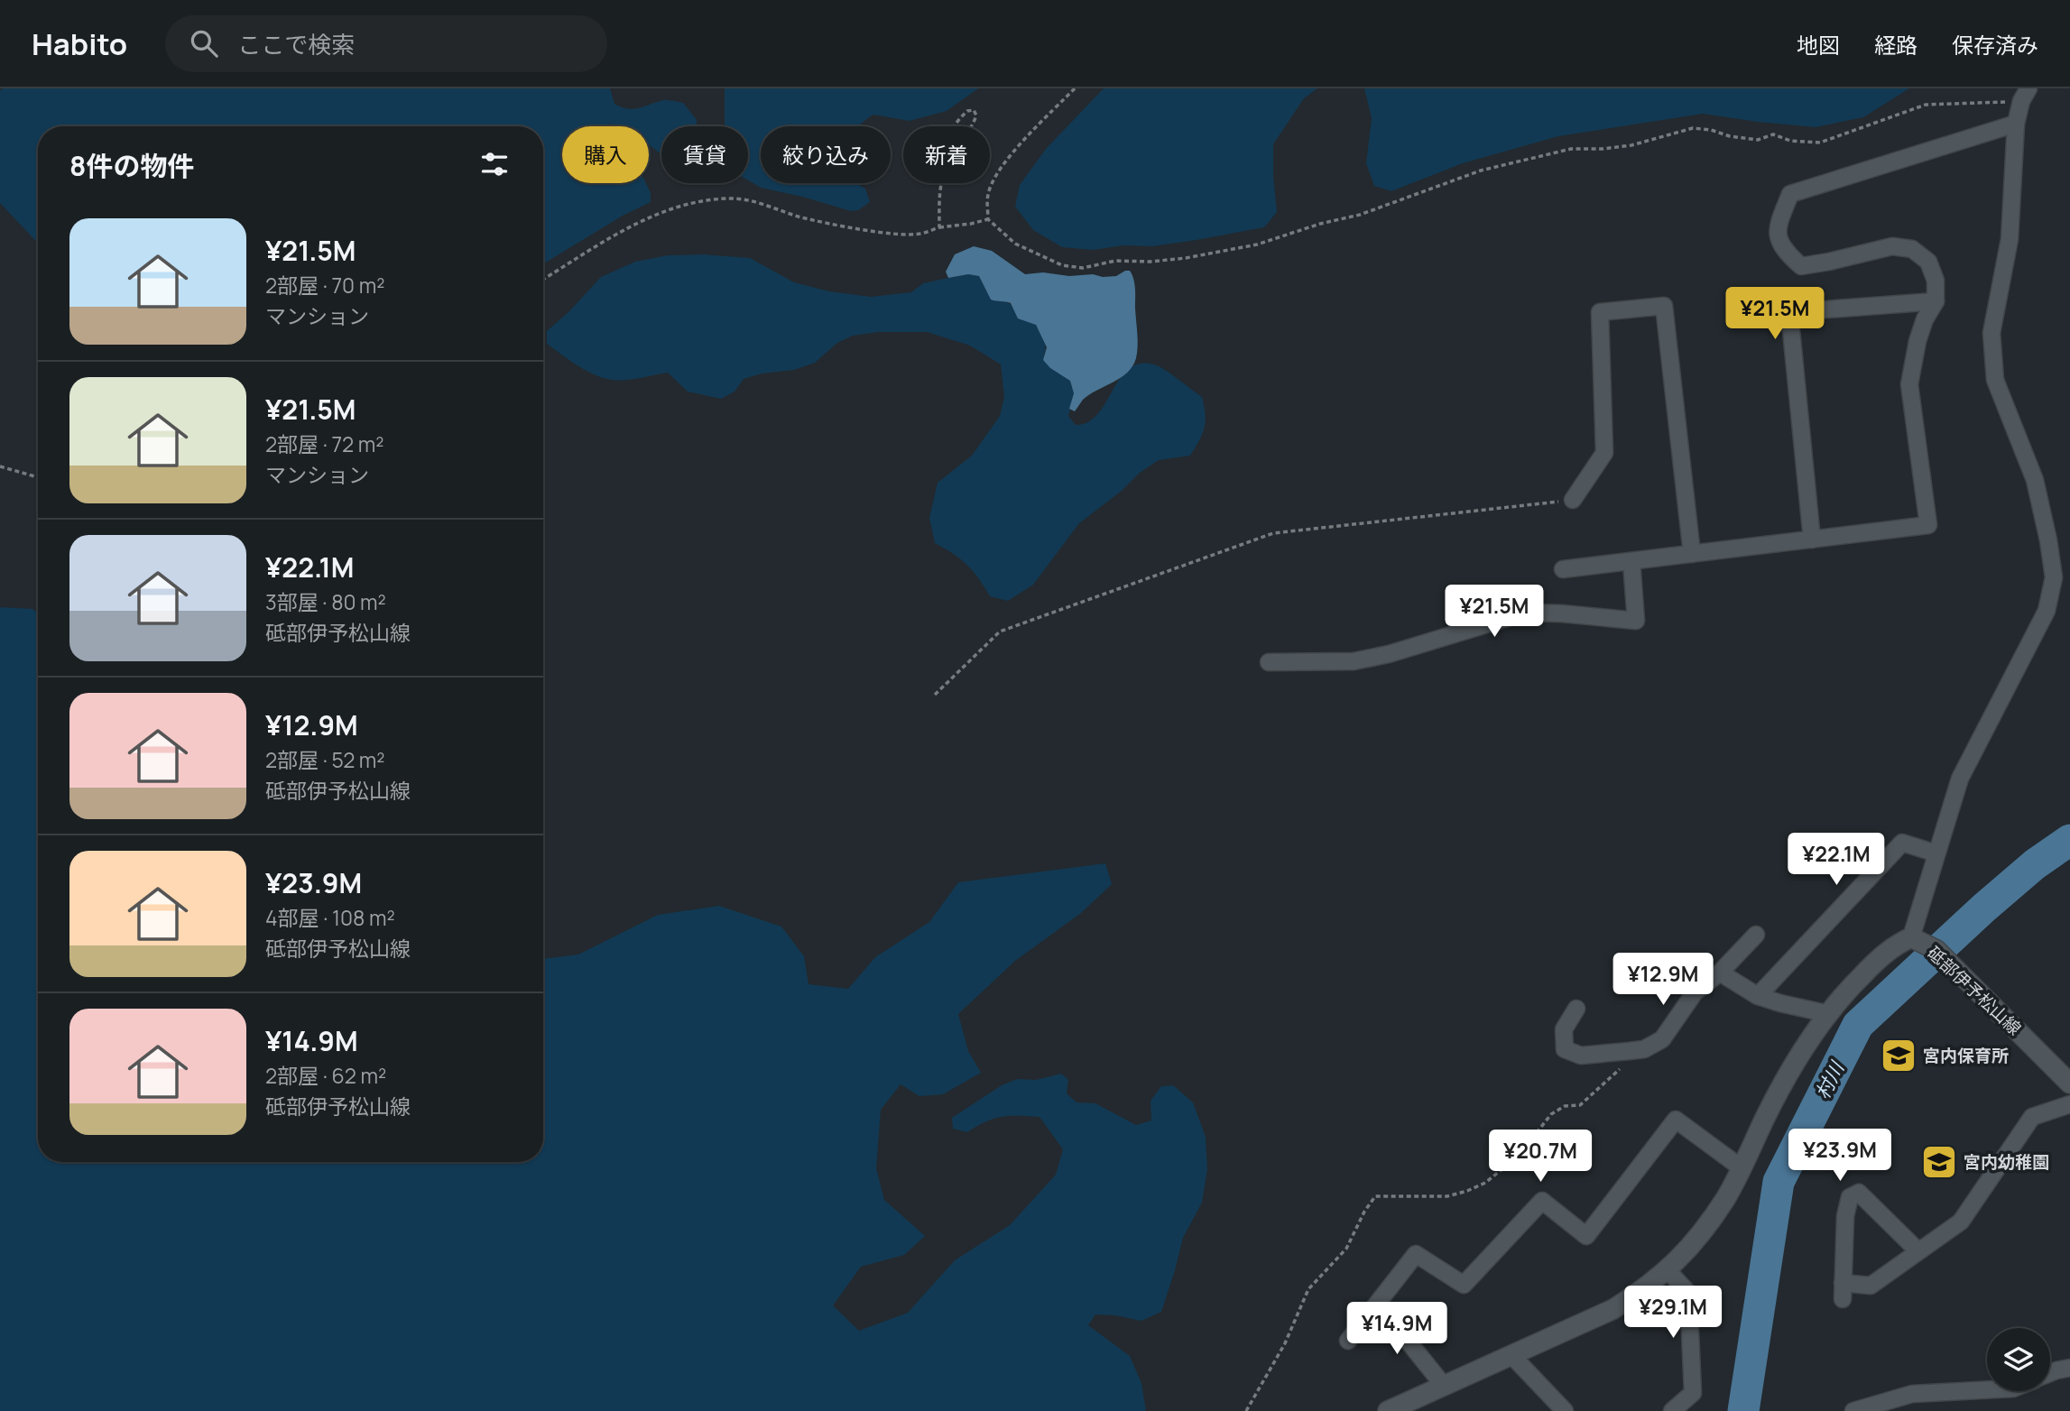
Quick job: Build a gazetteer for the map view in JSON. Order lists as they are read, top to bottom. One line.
{"streets":{"main road":["砥部伊予松山線"]},"water":["村川"],"places":{"school or university":["宮内保育所","宮内幼稚園"]},"page":{"header":"Habito","search":"ここで検索","nav":["地図","経路","保存済み"],"chip":["購入","賃貸","絞り込み","新着"],"heading":"8件の物件","list":[{"name":"¥21.5M","note":"2部屋 · 70 m² · マンション"},{"name":"¥21.5M","note":"2部屋 · 72 m² · マンション"},{"name":"¥22.1M","note":"3部屋 · 80 m² · 砥部伊予松山線"},{"name":"¥12.9M","note":"2部屋 · 52 m² · 砥部伊予松山線"},{"name":"¥23.9M","note":"4部屋 · 108 m² · 砥部伊予松山線"},{"name":"¥14.9M","note":"2部屋 · 62 m² · 砥部伊予松山線"}],"price":["¥21.5M","¥21.5M","¥22.1M","¥12.9M","¥23.9M","¥20.7M","¥29.1M","¥14.9M"]}}
